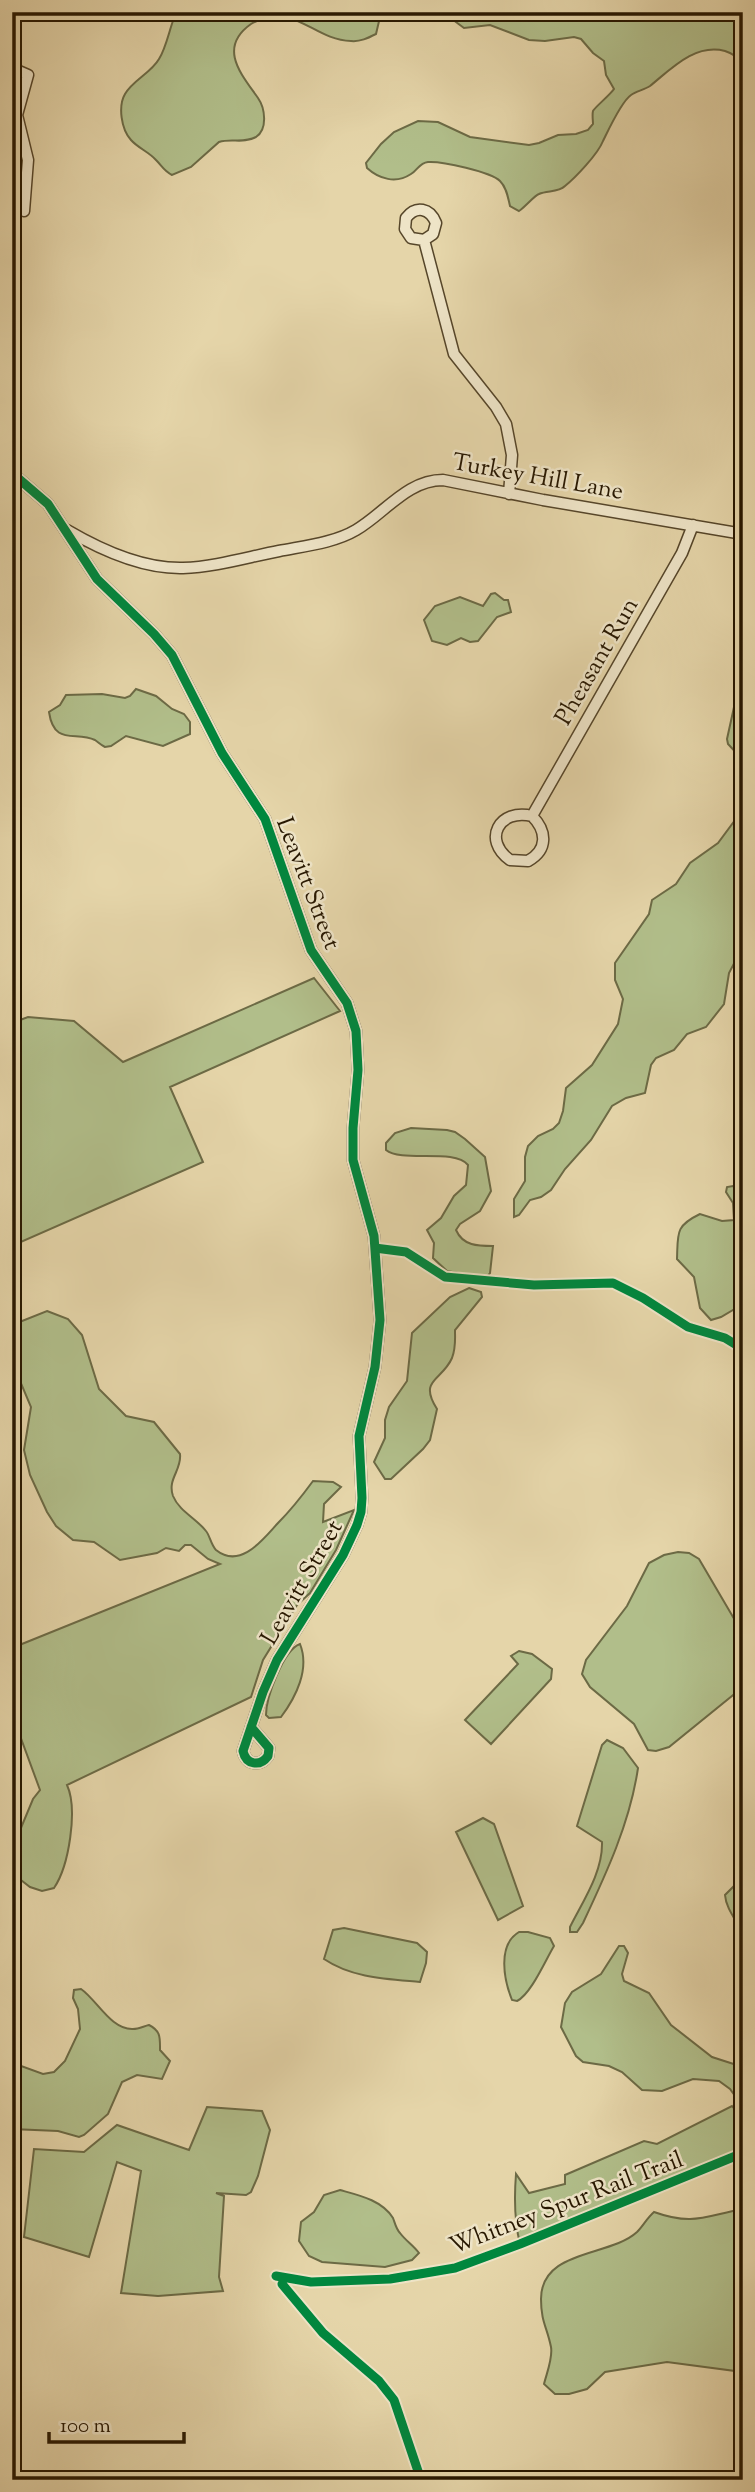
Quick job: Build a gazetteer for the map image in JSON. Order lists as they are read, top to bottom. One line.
{"streets":{"street":["Turkey Hill Lane","Pheasant Run","Leavitt Street"],"cycle path":["Whitney Spur Rail Trail"]},"crossings":[["Turkey Hill Lane","Pheasant Run"],["Turkey Hill Lane","Leavitt Street"]],"scale_bar":"100 m"}
